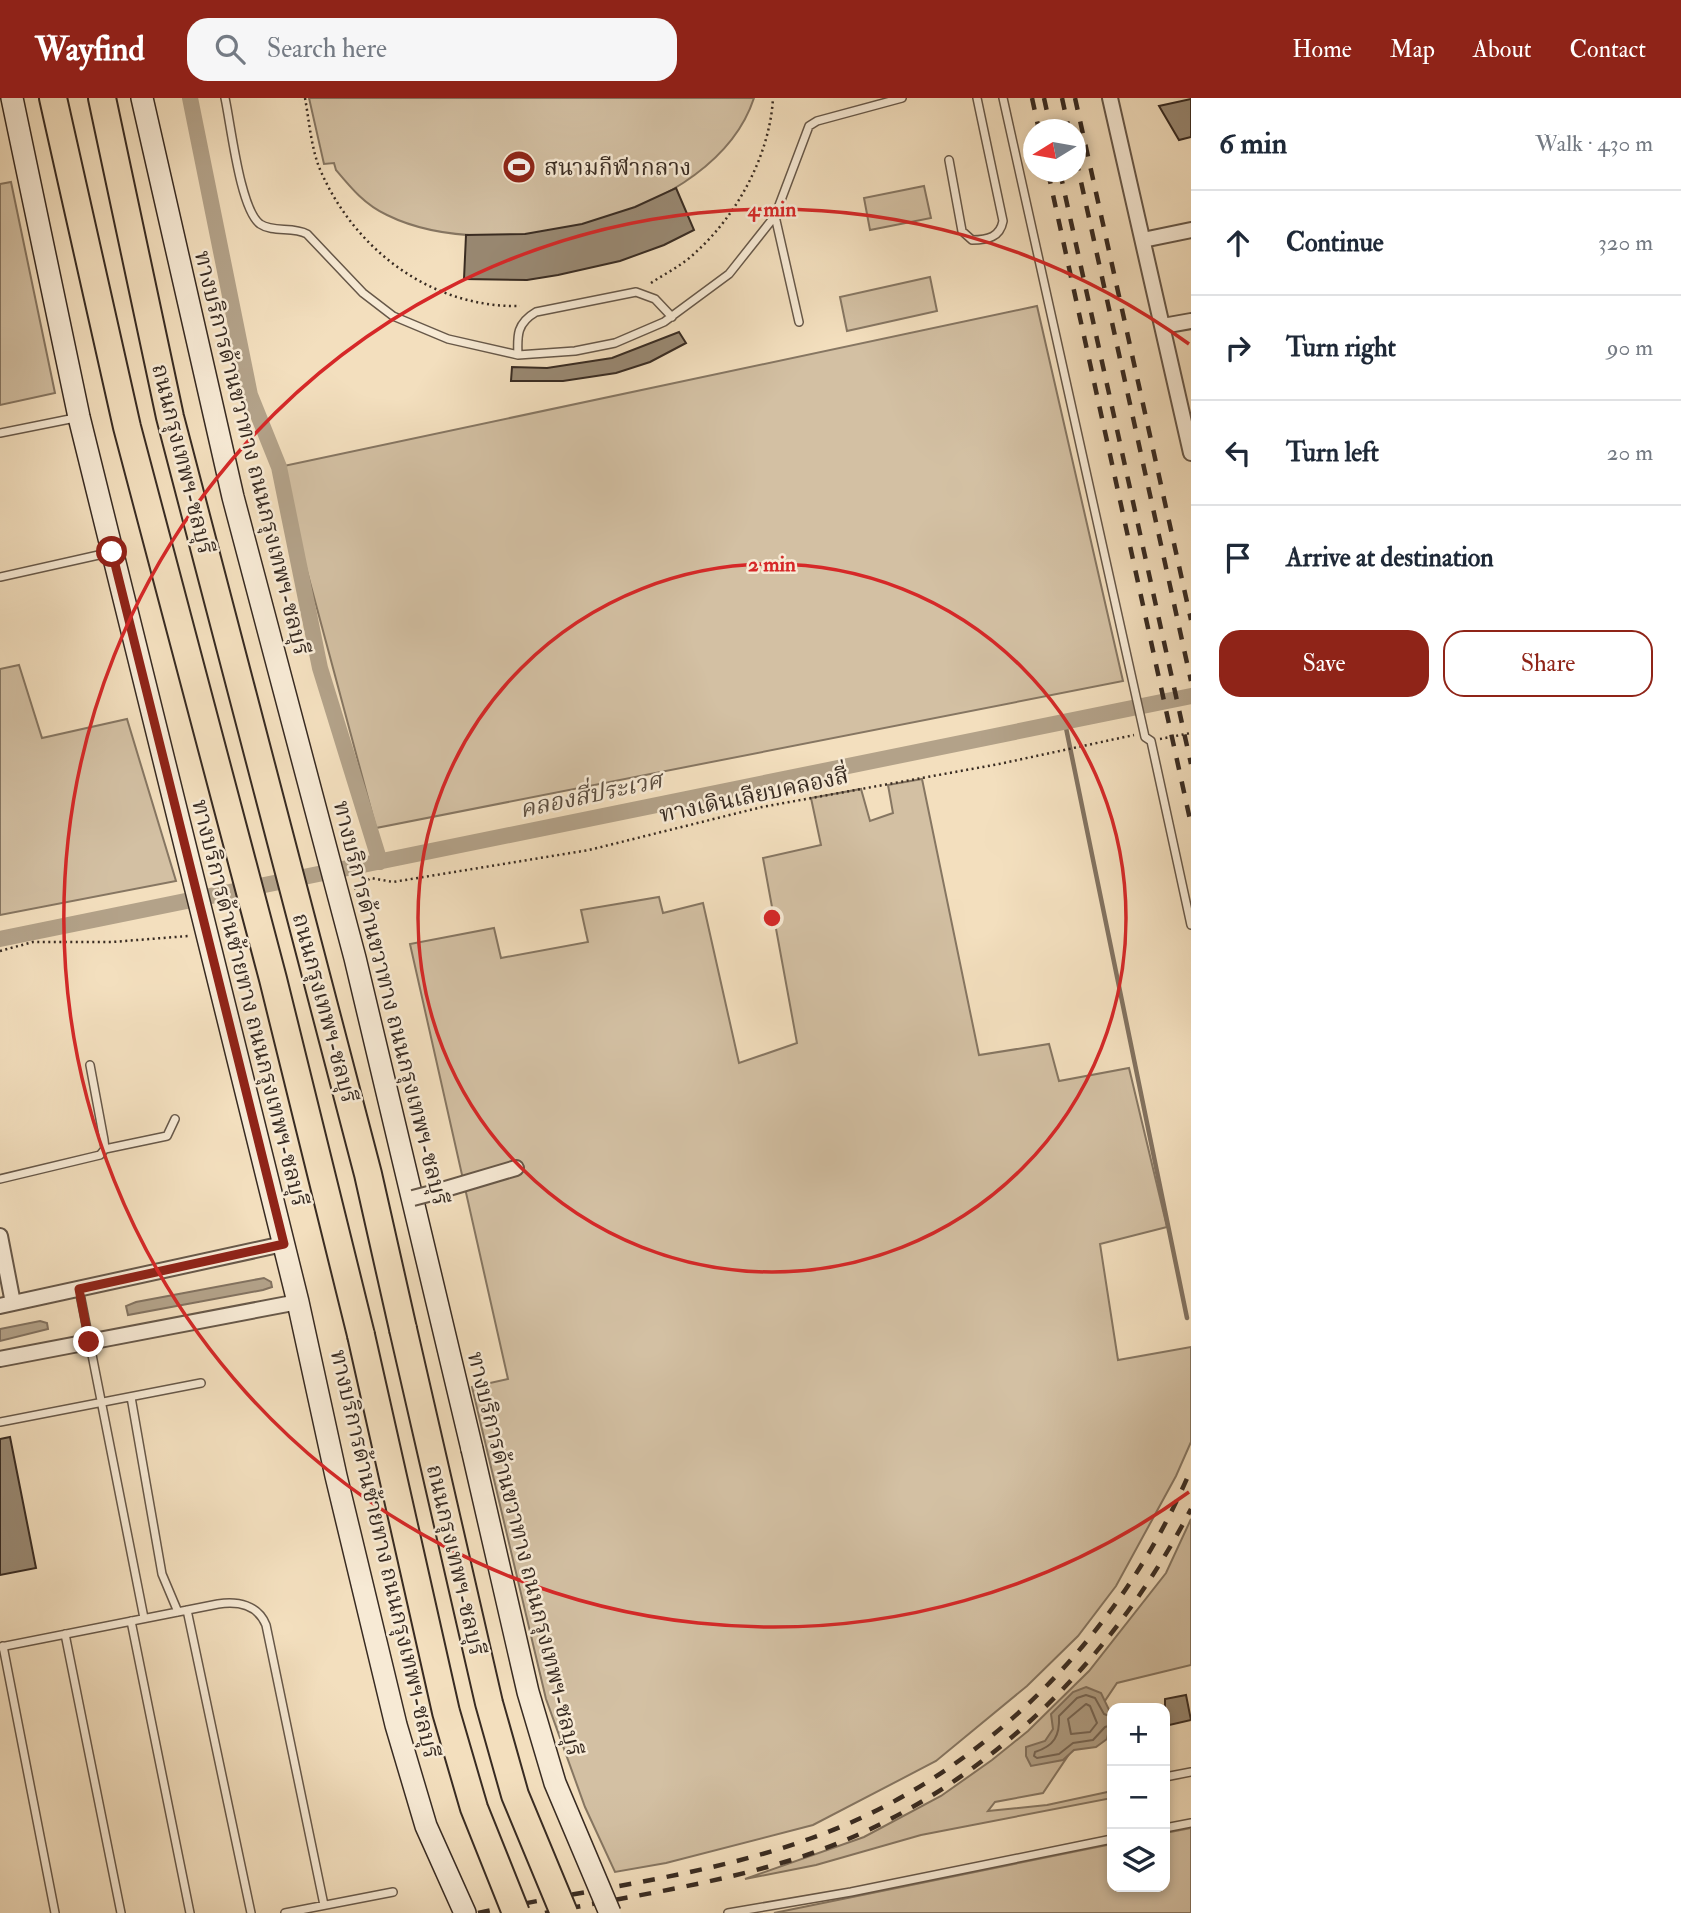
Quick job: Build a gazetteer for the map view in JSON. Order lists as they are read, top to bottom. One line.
{"streets":{"highway":["ถนนกรุงเทพฯ-ชลบุรี"],"main road":["ทางบริการด้านขวาทาง ถนนกรุงเทพฯ-ชลบุรี","ทางบริการด้านซ้ายทาง ถนนกรุงเทพฯ-ชลบุรี"],"path":["ทางเดินเลียบคลองสี่"]},"water":["คลองสี่ประเวศ"],"places":{"sports":["สนามกีฬากลาง"]},"north":"left","page":{"header":"Wayfind","search":"Search here","nav":["Home","Map","About","Contact"],"heading":["6 min","Walk · 430 m"],"list":[["Continue","320 m"],["Turn right","90 m"],["Turn left","20 m"],"Arrive at destination"],"buttons":["Save","Share"],"map_buttons":["+","−"]},"rings":["4 min","2 min"]}
